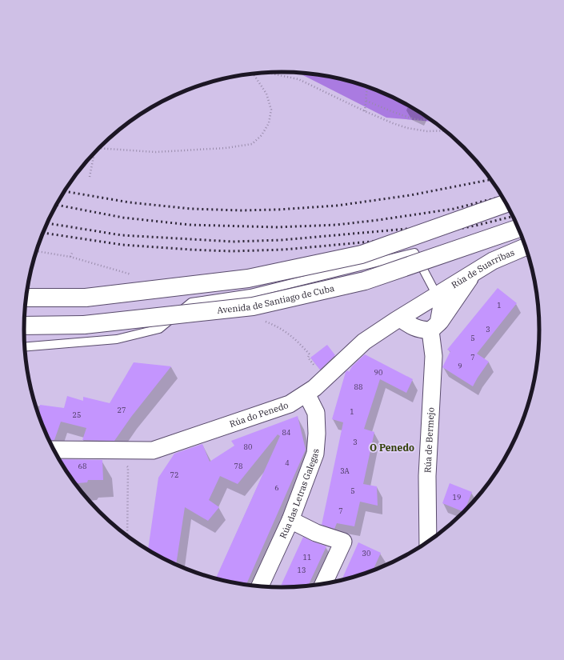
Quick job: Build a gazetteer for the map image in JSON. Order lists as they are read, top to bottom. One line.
{"streets":{"highway":["Avenida de Santiago de Cuba"],"street":["Rúa de Suarribas","Rúa do Penedo","Rúa de Bermejo","Rúa das Letras Galegas"]},"crossings":[["Rúa de Suarribas","Rúa do Penedo"],["Rúa de Suarribas","Rúa de Bermejo"],["Rúa do Penedo","Rúa de Bermejo"],["Rúa do Penedo","Rúa das Letras Galegas"]],"districts":["O Penedo"],"house_numbers":["1","3","5","7","9","90","88","27","1","25","84","3","80","4","68","78","3A","72","6","5","19","7","30","11","13"]}
